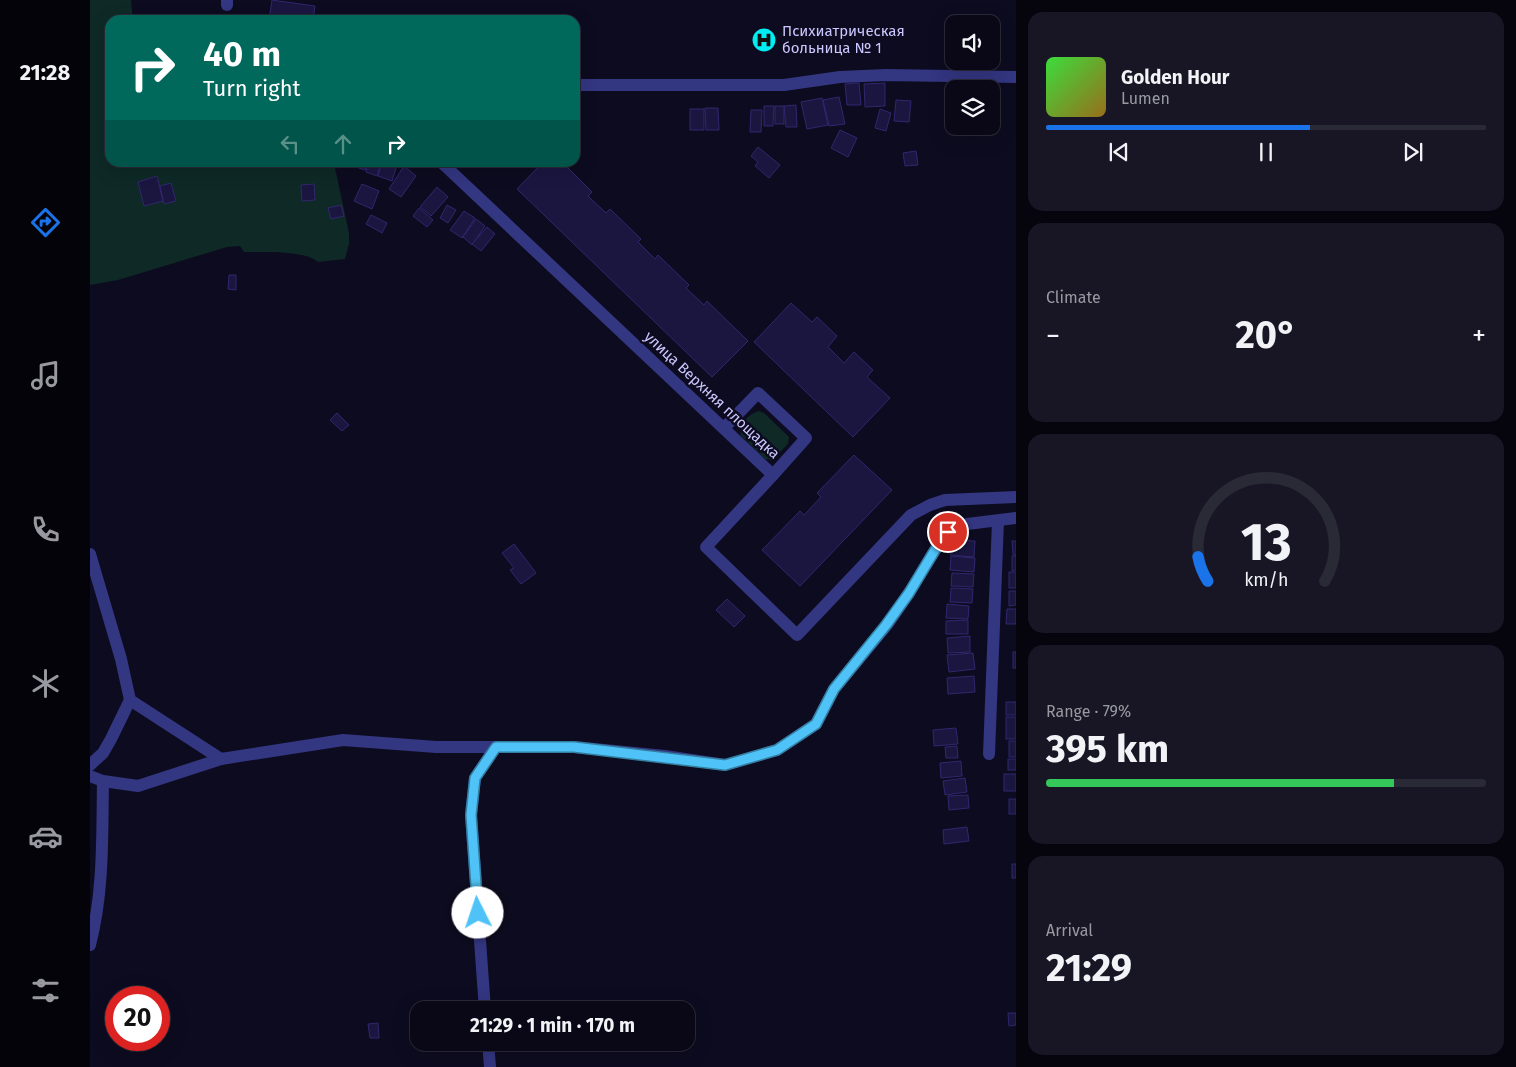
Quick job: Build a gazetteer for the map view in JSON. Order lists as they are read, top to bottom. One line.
{"streets":{"street":["улица Верхняя площадка"]},"places":{"hospital":["Психиатрическая больница № 1"]},"page":{"tabs":"21:28","turn":["40 m","Turn right"],"song":["Golden Hour","Lumen"],"tile":["Climate",["Range · 79%","395 km"],["Arrival","21:29"]],"heat":["−","20°","+"],"limit":"20","trip":"21:29 · 1 min · 170 m","gauge":["13","km/h"]}}
